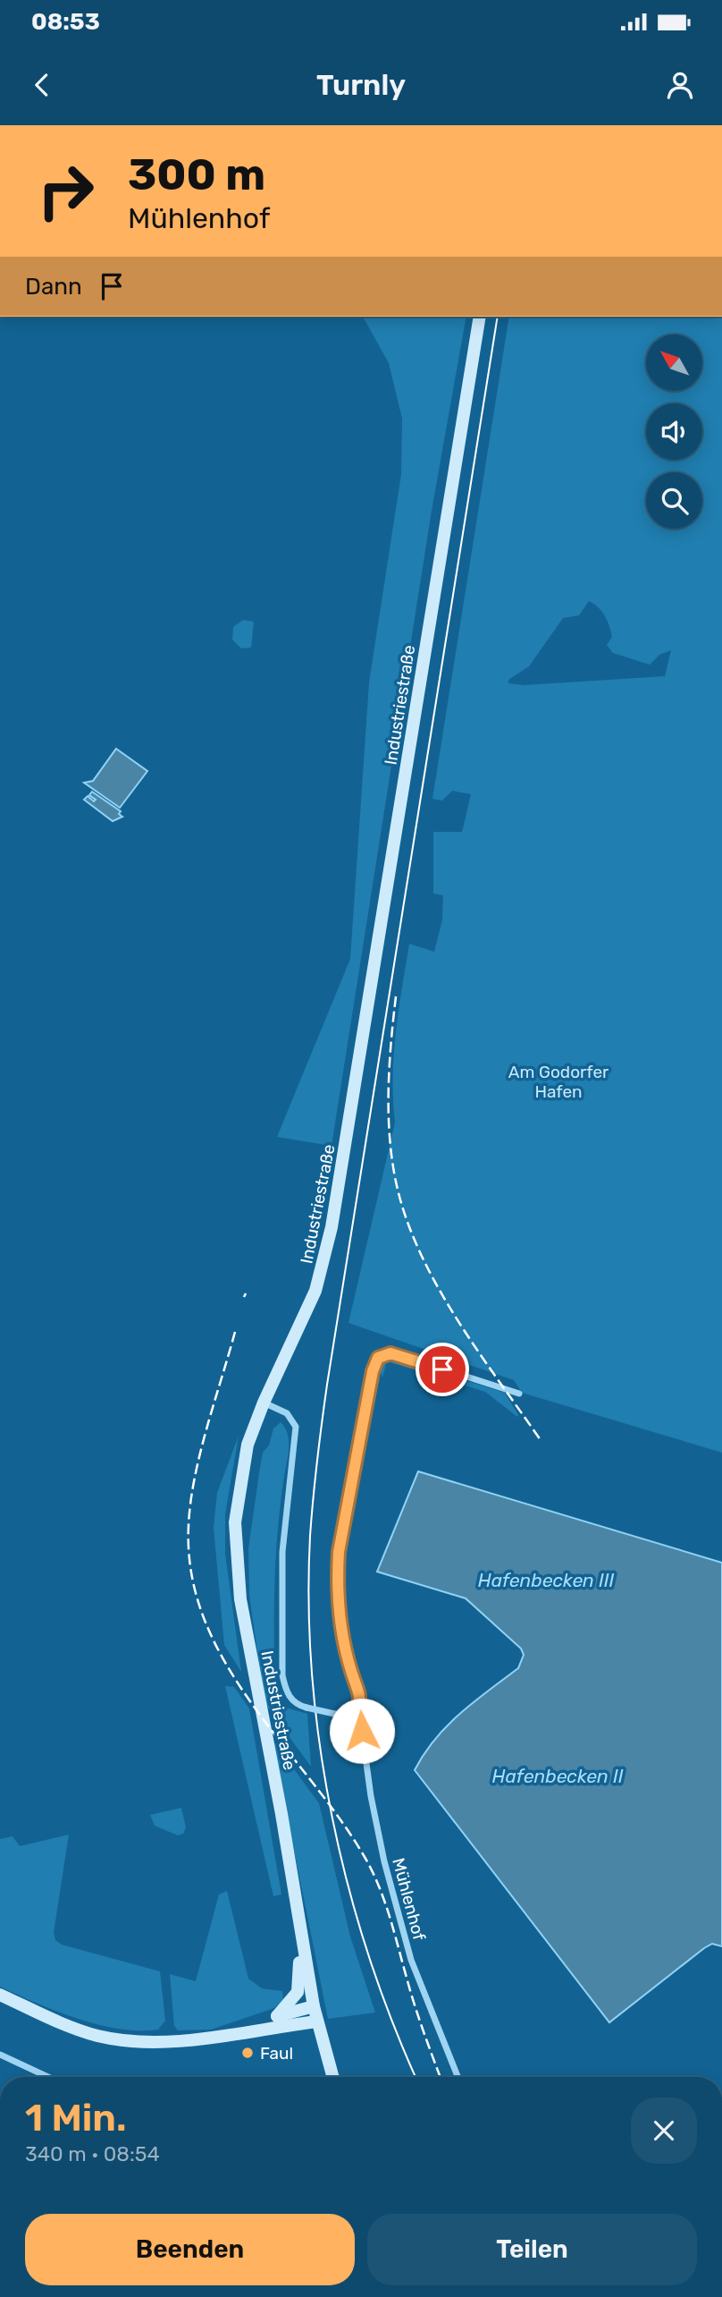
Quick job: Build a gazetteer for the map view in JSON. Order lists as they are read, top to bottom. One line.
{"streets":{"main road":["Industriestraße"],"street":["Mühlenhof"]},"water":["Hafenbecken III","Hafenbecken II"],"parks":["Am Godorfer Hafen"],"places":["Faul"],"north":"top left","page":{"status":"08:53","header":"Turnly","turn":["300 m","Mühlenhof"],"then":"Dann","heading":["1 Min.","340 m · 08:54"],"buttons":["Beenden","Teilen"]}}
